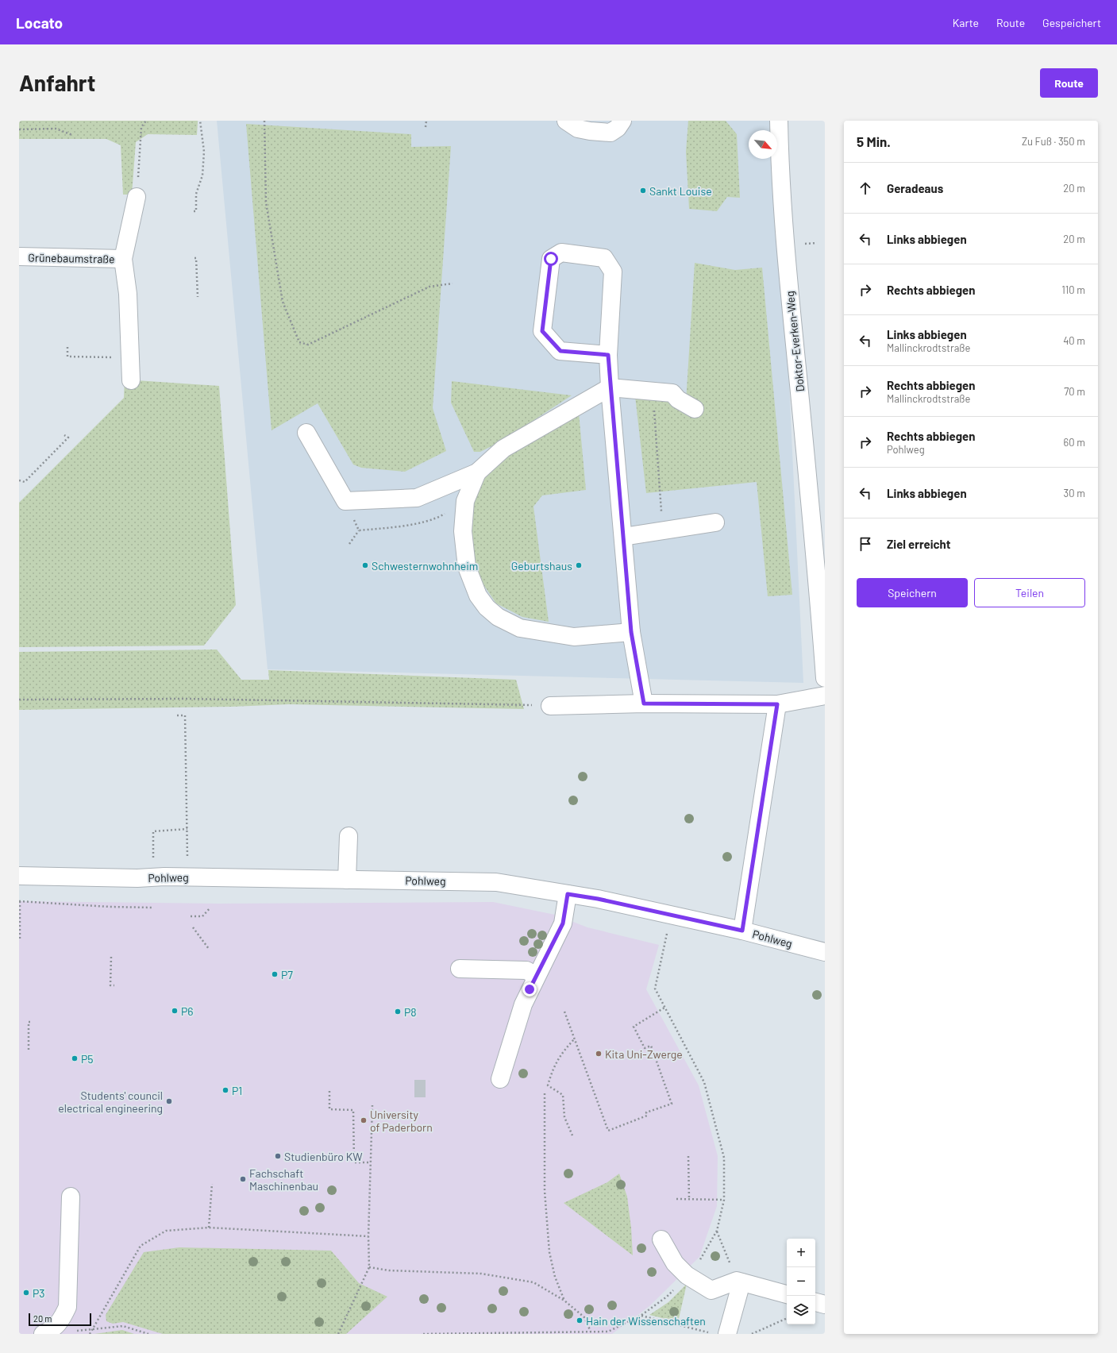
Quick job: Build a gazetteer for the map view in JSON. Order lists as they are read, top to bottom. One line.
{"streets":{"street":["Grünebaumstraße","Doktor-Everken-Weg","Pohlweg"]},"places":["Sankt Louise","Schwesternwohnheim","Geburtshaus","P7","P6","P8","Kita Uni-Zwerge","P5","P1","Students' council electrical engineering","University of Paderborn","Studienbüro KW","Fachschaft Maschinenbau","P3","Hain der Wissenschaften"],"scale_bar":"20 m","north":"bottom right","page":{"header":"Locato","nav":["Karte","Route","Gespeichert"],"buttons":["Route",["Speichern","Teilen"]],"title":"Anfahrt","heading":["5 Min.","Zu Fuß · 350 m"],"list":[["Geradeaus","20 m"],["Links abbiegen","20 m"],["Rechts abbiegen","110 m"],["Links abbiegen","Mallinckrodtstraße","40 m"],["Rechts abbiegen","Mallinckrodtstraße","70 m"],["Rechts abbiegen","Pohlweg","60 m"],["Links abbiegen","30 m"],"Ziel erreicht"],"map_buttons":["+","−"],"scale":"20 m"}}
